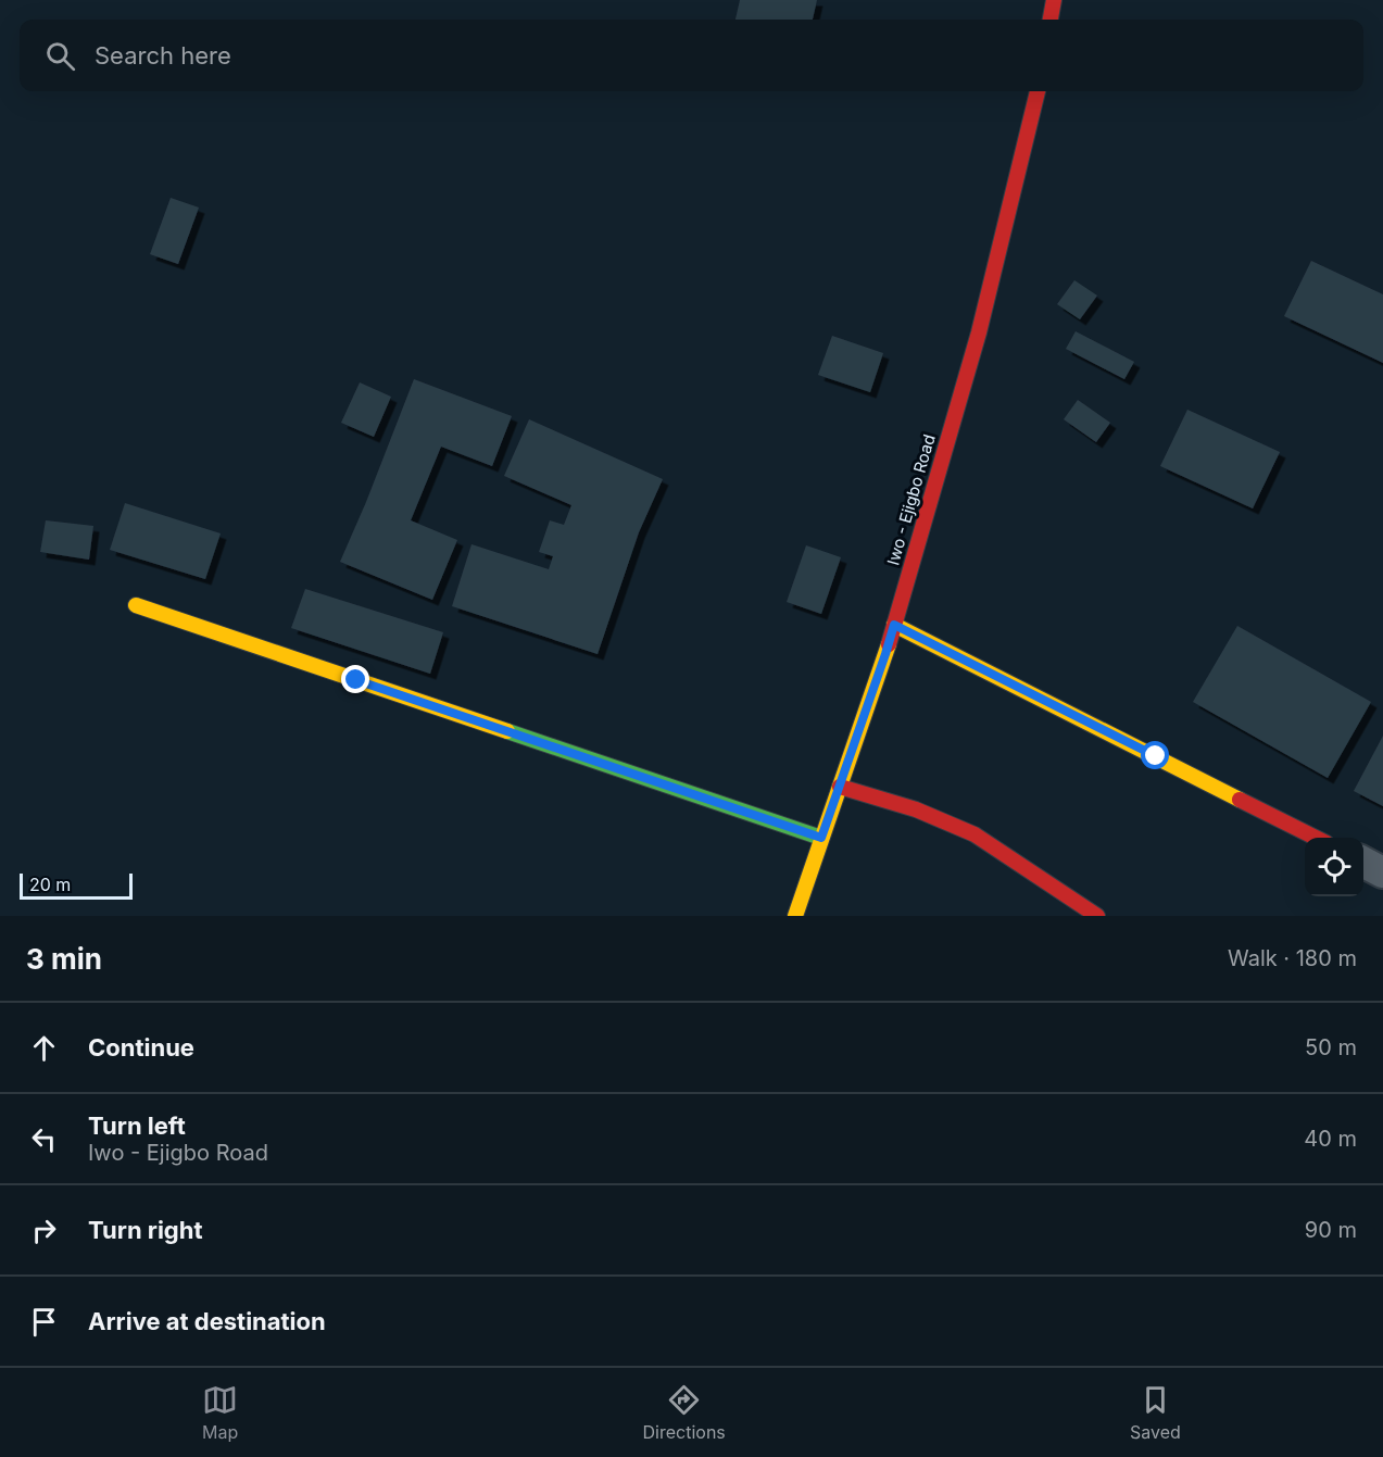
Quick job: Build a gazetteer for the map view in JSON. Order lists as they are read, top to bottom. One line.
{"streets":{"street":["Iwo - Ejigbo Road"]},"scale_bar":"20 m","page":{"search":"Search here","scale":"20 m","heading":["3 min","Walk · 180 m"],"list":[["Continue","50 m"],["Turn left","Iwo - Ejigbo Road","40 m"],["Turn right","90 m"],"Arrive at destination"],"nav":["Map","Directions","Saved"]}}
